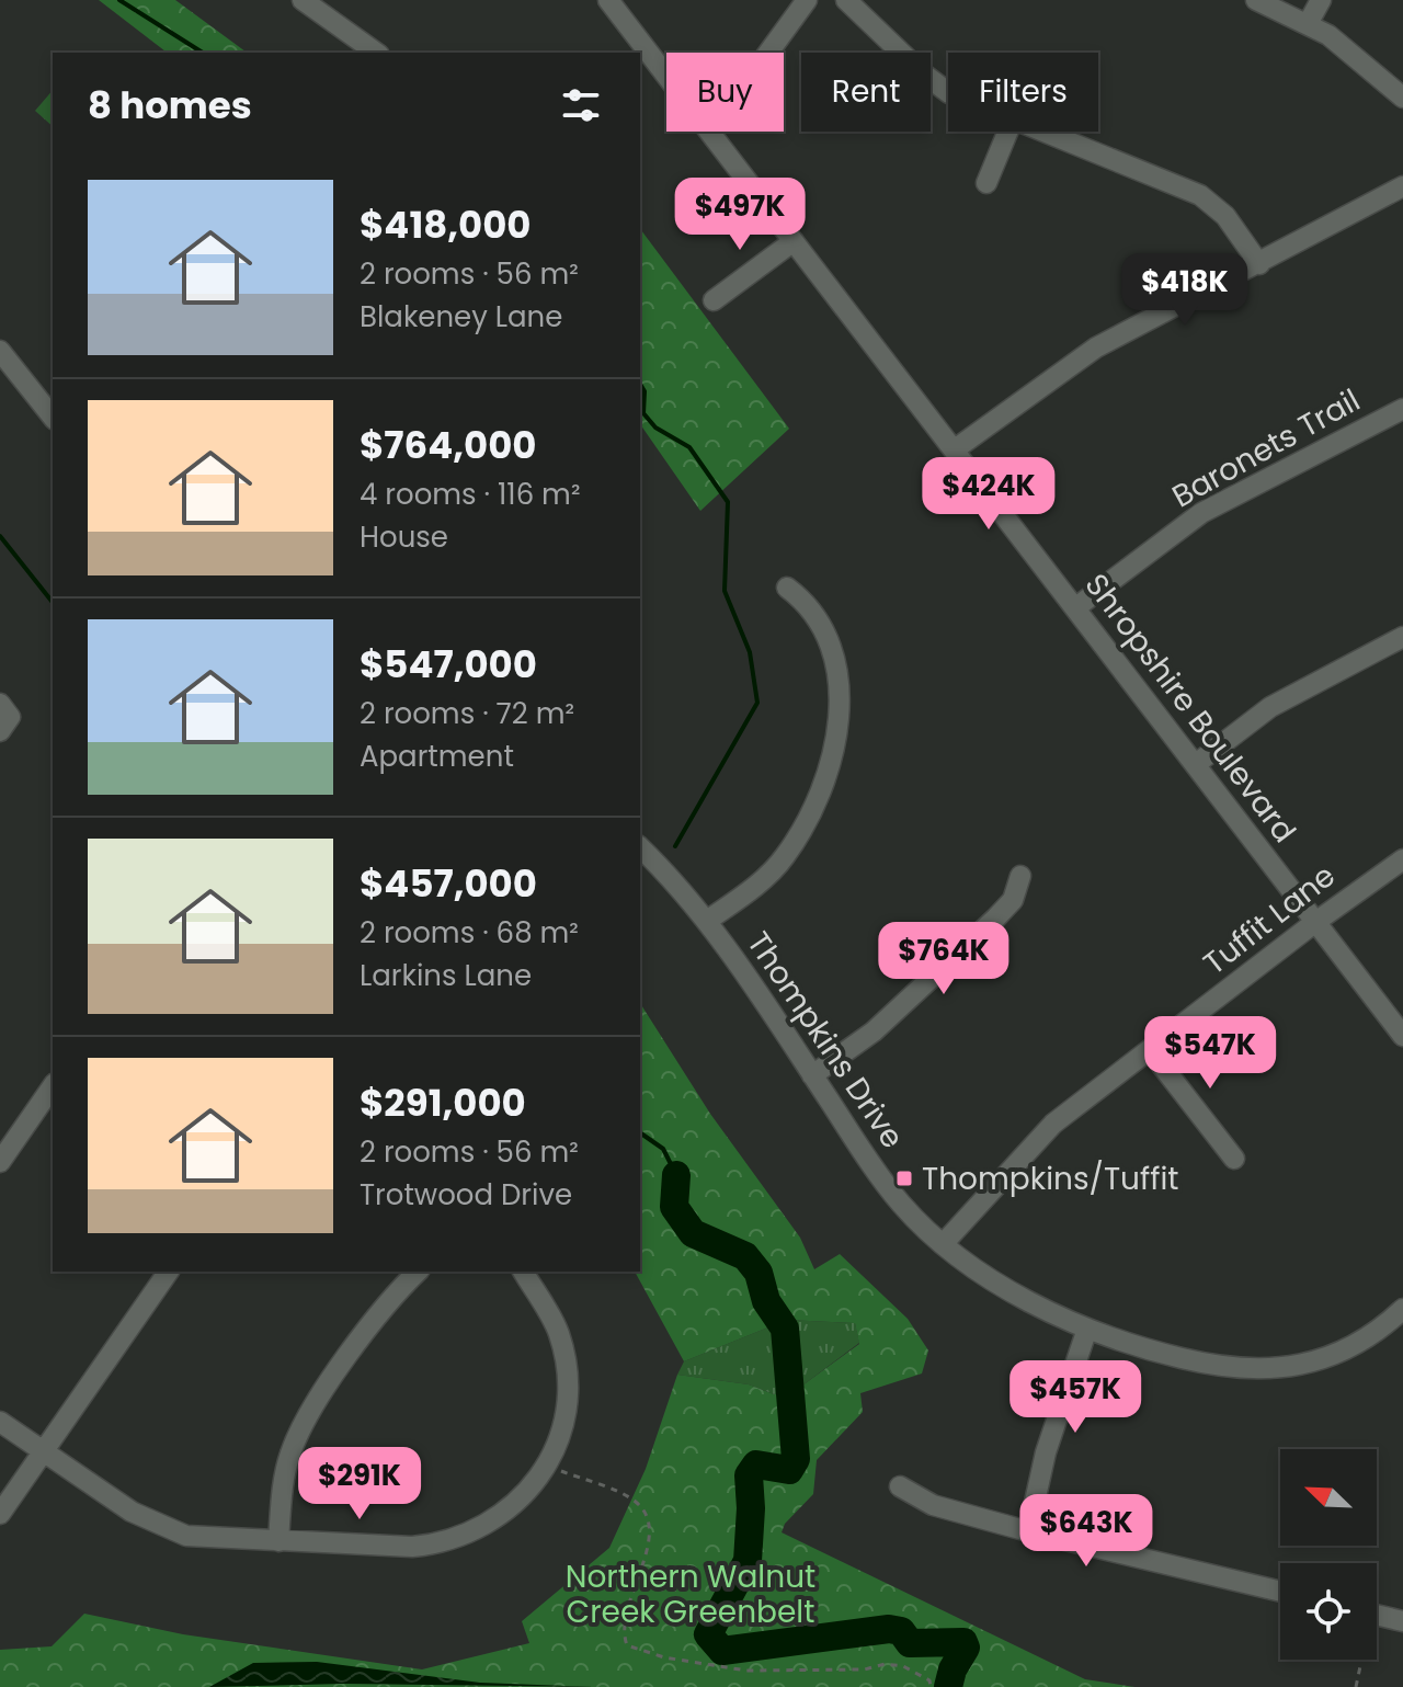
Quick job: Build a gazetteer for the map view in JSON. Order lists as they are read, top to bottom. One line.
{"streets":{"street":["Baronets Trail","Shropshire Boulevard","Tuffit Lane","Thompkins Drive"]},"crossings":[["Baronets Trail","Shropshire Boulevard"],["Shropshire Boulevard","Tuffit Lane"],["Tuffit Lane","Thompkins Drive"]],"parks":["Northern Walnut Creek Greenbelt"],"places":{"transit":["Thompkins/Tuffit"]},"north":"top left","page":{"chip":["Buy","Rent","Filters"],"heading":"8 homes","list":[{"name":"$418,000","note":"2 rooms · 56 m² · Blakeney Lane"},{"name":"$764,000","note":"4 rooms · 116 m² · House"},{"name":"$547,000","note":"2 rooms · 72 m² · Apartment"},{"name":"$457,000","note":"2 rooms · 68 m² · Larkins Lane"},{"name":"$291,000","note":"2 rooms · 56 m² · Trotwood Drive"}],"price":["$497K","$418K","$424K","$764K","$547K","$457K","$291K","$643K"]}}
